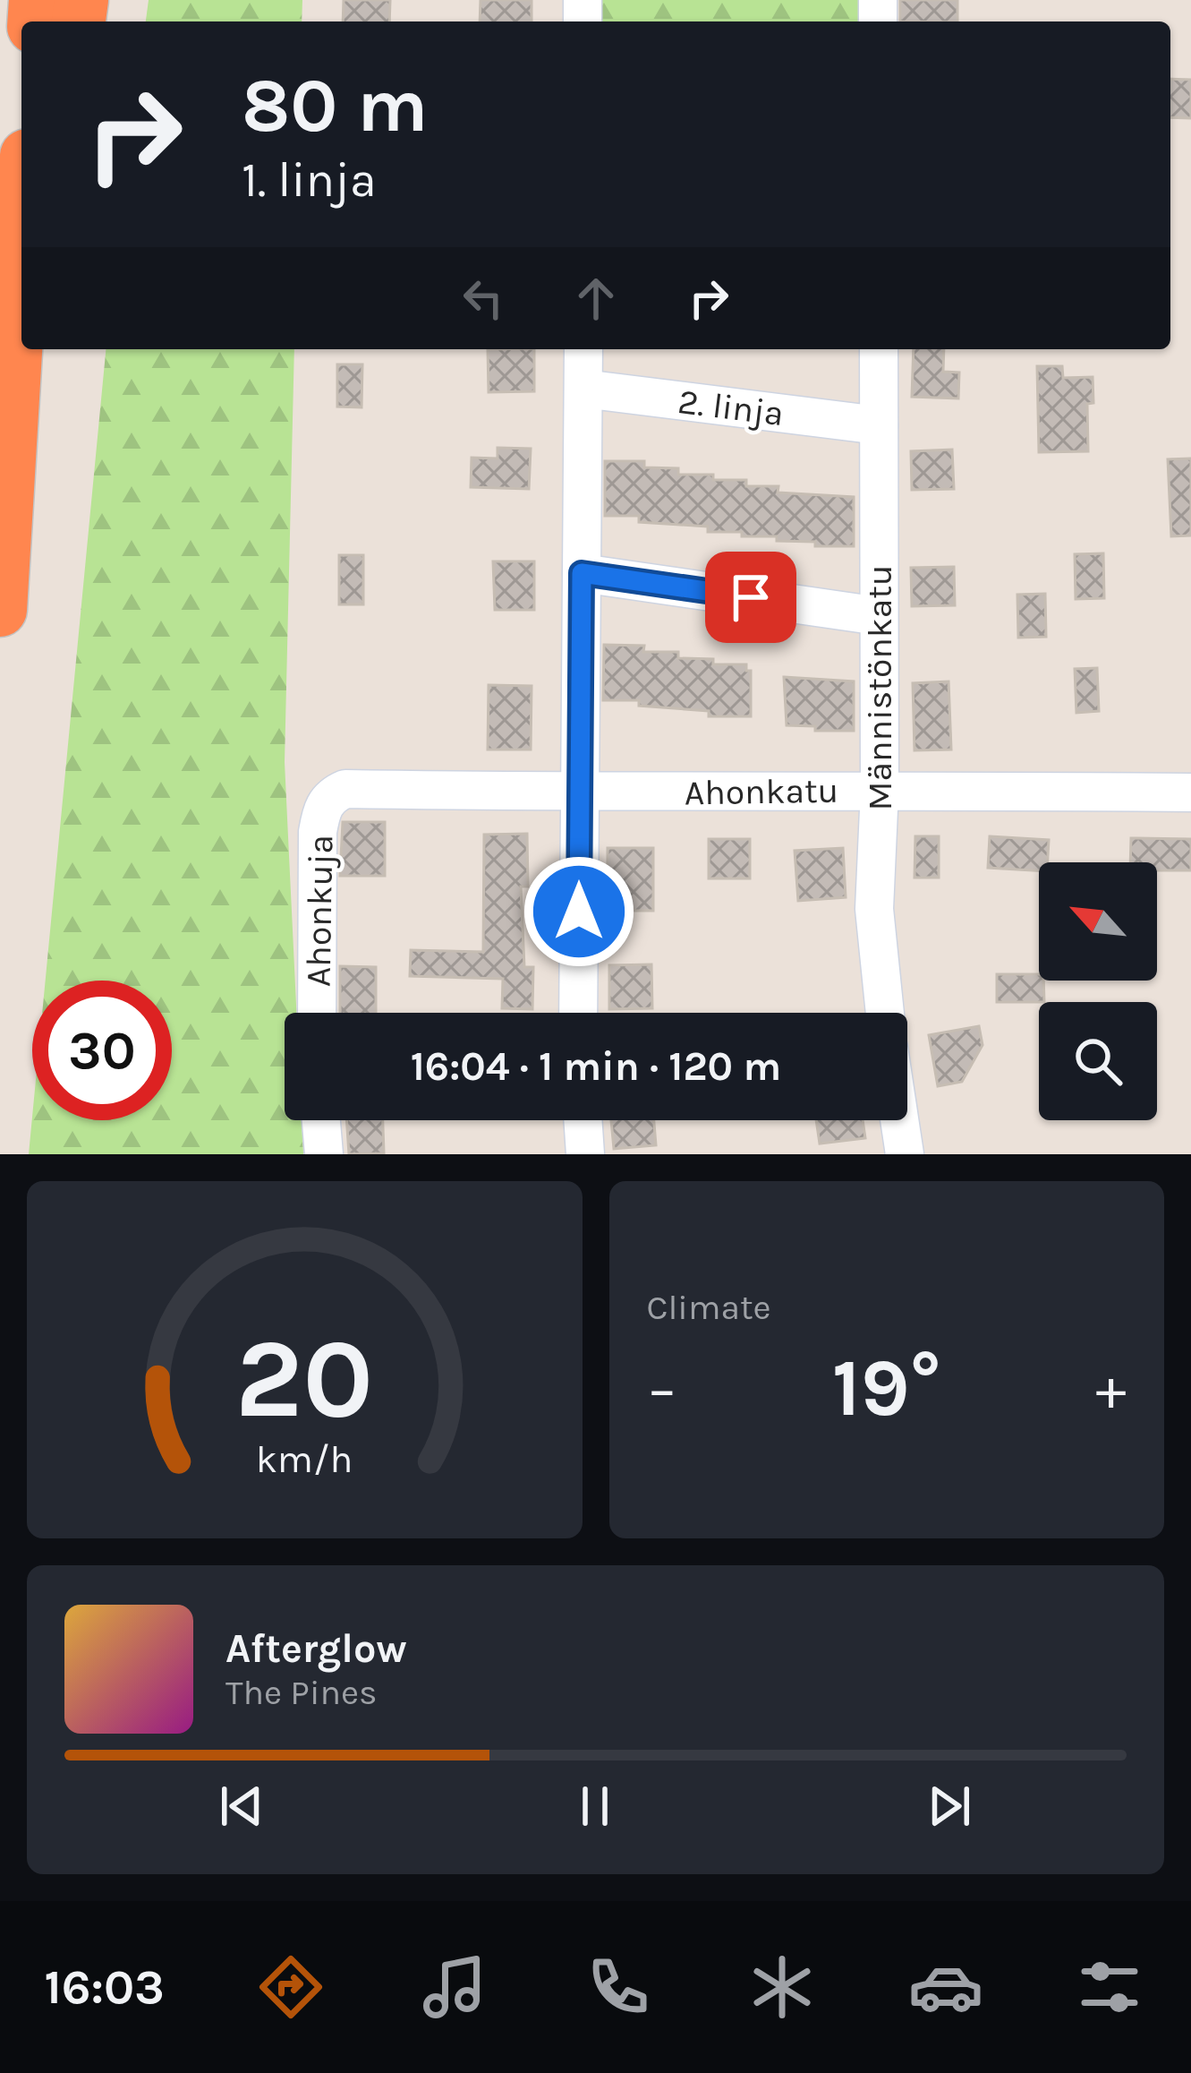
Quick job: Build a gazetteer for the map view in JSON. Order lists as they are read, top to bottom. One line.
{"streets":{"street":["2. linja","Männistönkatu","Ahonkatu","Ahonkuja"]},"crossings":[["2. linja","Männistönkatu"],["Männistönkatu","Ahonkatu"],["Ahonkatu","Ahonkuja"]],"north":"top left","page":{"turn":["80 m","1. linja"],"limit":"30","trip":"16:04 · 1 min · 120 m","tile":"Climate","heat":["−","19°","+"],"song":["Afterglow","The Pines"],"tabs":"16:03","gauge":["20","km/h"]}}
